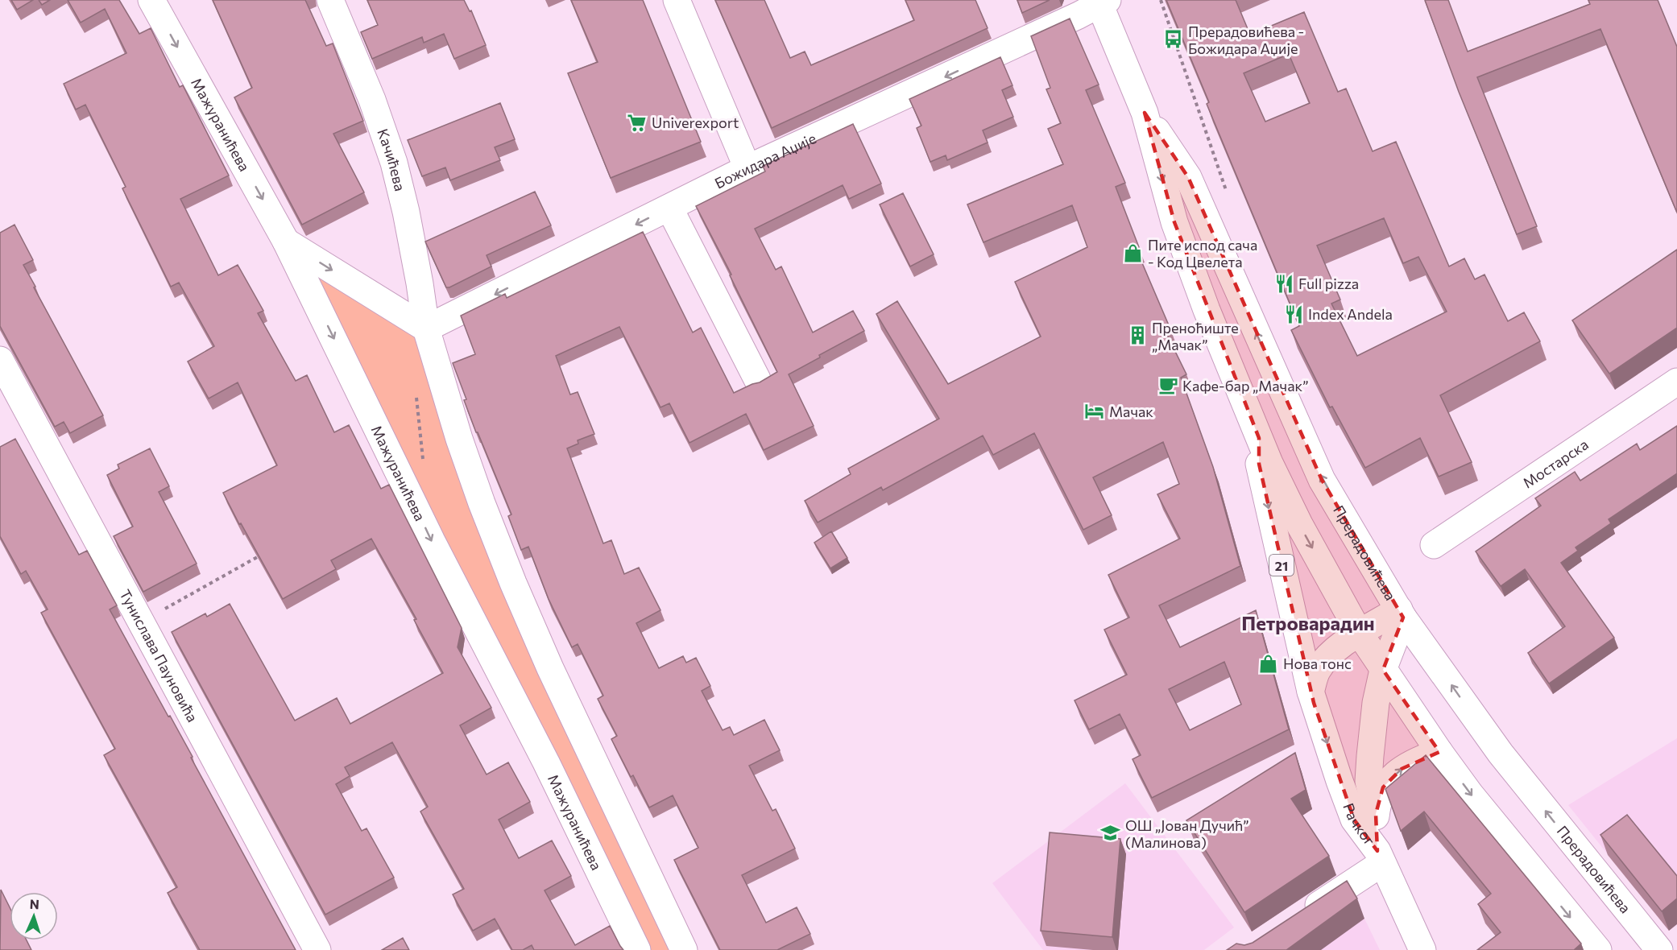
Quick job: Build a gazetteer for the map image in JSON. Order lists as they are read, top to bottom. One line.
{"streets":{"street":["Мажуранићева","Качићева","Божидара Аџије","Мостарска","Прерадовићева","21","Тунислава Пауновића","Рачког"]},"crossings":[["Качићева","Божидара Аџије"],["Божидара Аџије","Прерадовићева"],["Прерадовићева","21"],["Прерадовићева","Рачког"],["21","Рачког"]],"one_way":["Божидара Аџије","Рачког"],"districts":["Петроварадин"],"places":{"bus stop":["Прерадовићева - Божидара Аџије"],"supermarket":["Univerexport"],"shop":["Пите испод сача - Код Цвелета","Нова тонс"],"restaurant":["Full pizza","Index Andela"],"building":["Преноћиште „Мачак”"],"cafe":["Кафе-бар „Мачак”"],"hotel":["Мачак"],"school or university":["ОШ „Јован Дучић” (Малинова)"]},"north":"top"}
